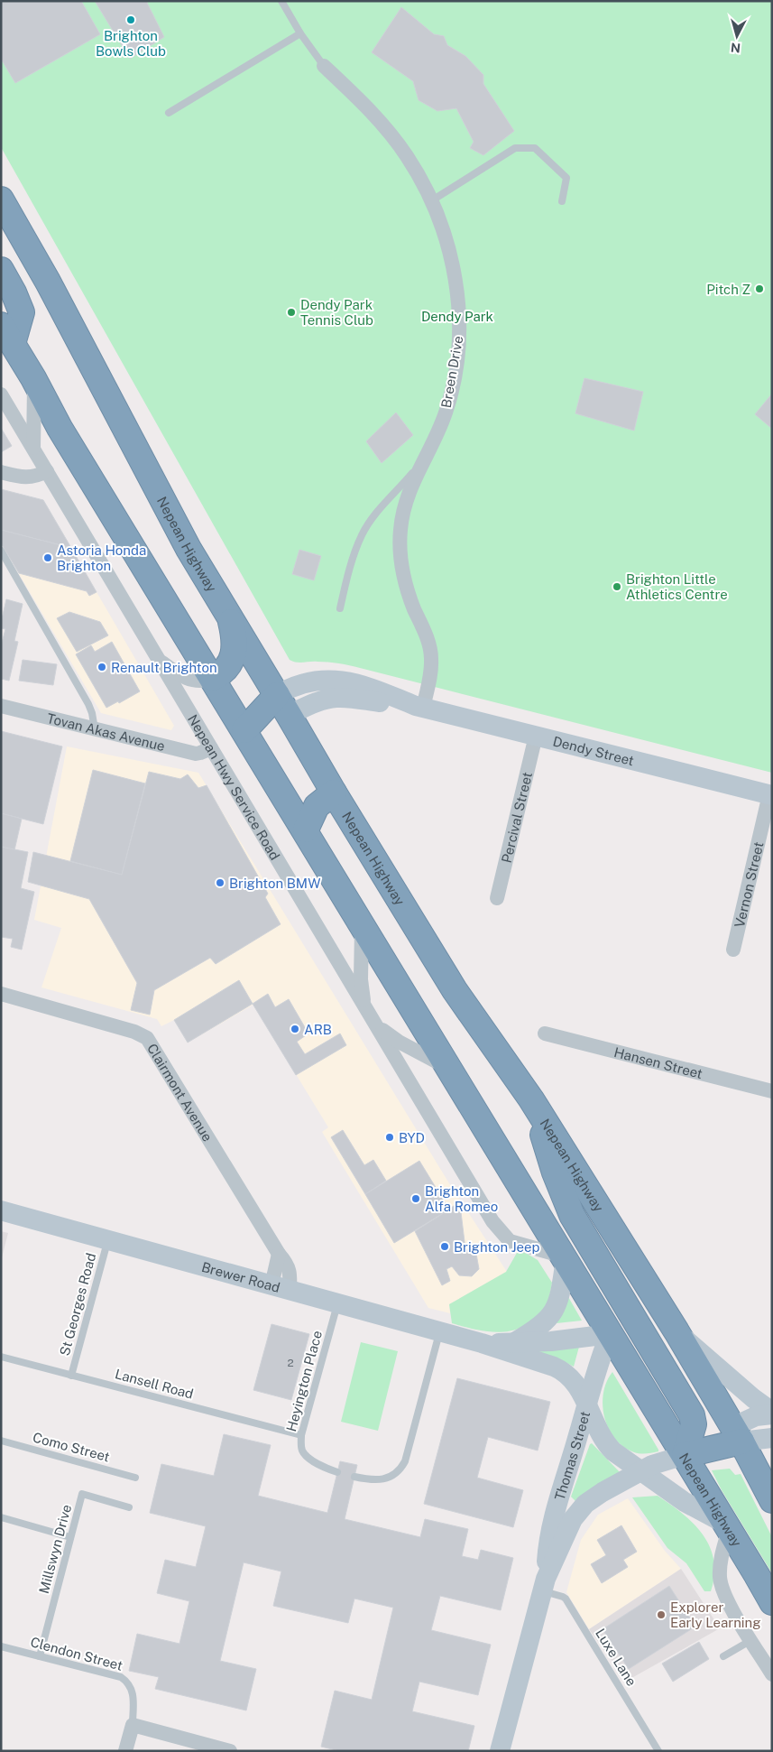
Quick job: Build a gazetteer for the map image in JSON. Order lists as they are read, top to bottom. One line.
{"streets":{"highway":["Nepean Highway"],"street":["Breen Drive","Tovan Akas Avenue","Dendy Street","Nepean Hwy Service Road","Percival Street","Vernon Street","Hansen Street","Clairmont Avenue","Brewer Road","Thomas Street"],"lane":["St Georges Road","Heyington Place","Lansell Road","Como Street","Millswyn Drive","Clendon Street","Luxe Lane"]},"crossings":[["Breen Drive","Dendy Street"],["Nepean Highway","Dendy Street"],["Nepean Highway","Nepean Hwy Service Road"],["Nepean Highway","Brewer Road"],["Nepean Highway","Thomas Street"],["Tovan Akas Avenue","Nepean Hwy Service Road"],["Dendy Street","Percival Street"],["Dendy Street","Vernon Street"],["Clairmont Avenue","Brewer Road"],["Brewer Road","St Georges Road"],["Brewer Road","Heyington Place"],["Brewer Road","Thomas Street"],["St Georges Road","Lansell Road"],["Heyington Place","Lansell Road"],["Thomas Street","Luxe Lane"],["Millswyn Drive","Clendon Street"]],"parks":["Dendy Park"],"places":["Brighton Bowls Club","Pitch Z","Dendy Park Tennis Club","Astoria Honda Brighton","Brighton Little Athletics Centre","Renault Brighton","Brighton BMW","ARB","BYD","Brighton Alfa Romeo","Brighton Jeep","Explorer Early Learning"],"house_numbers":["2"],"north":"bottom"}
